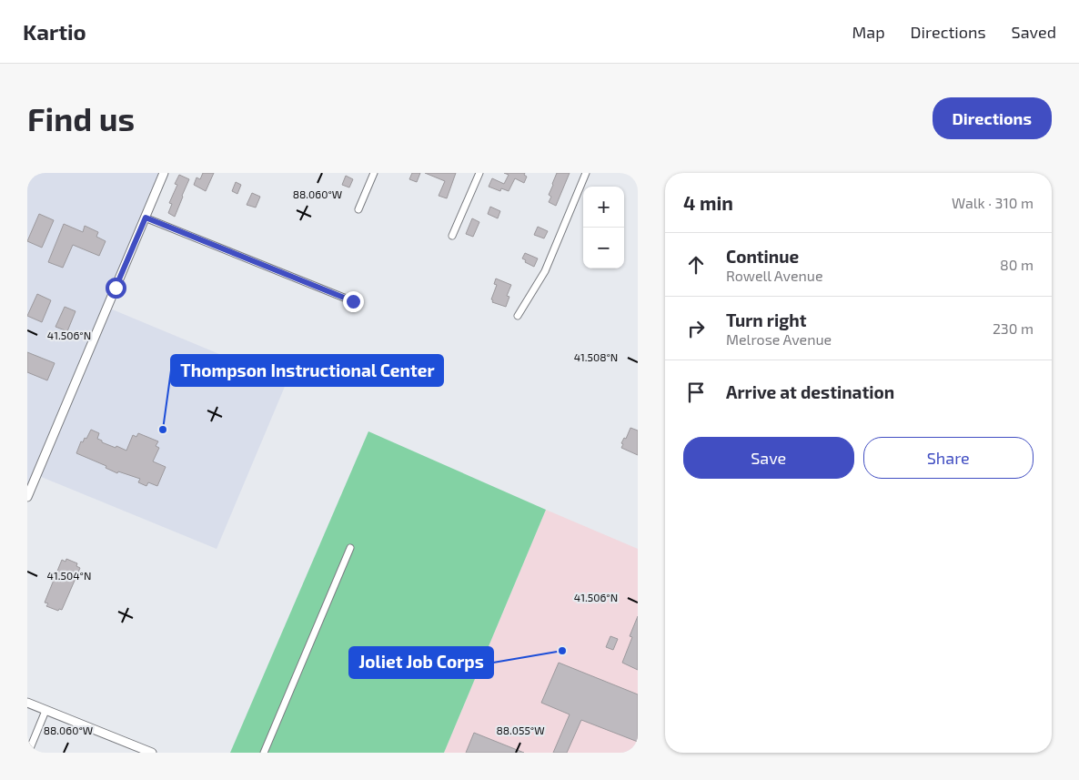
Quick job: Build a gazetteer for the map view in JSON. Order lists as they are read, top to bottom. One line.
{"places":["Thompson Instructional Center","Joliet Job Corps"],"page":{"header":"Kartio","nav":["Map","Directions","Saved"],"buttons":["Directions",["Save","Share"]],"title":"Find us","heading":["4 min","Walk · 310 m"],"map_buttons":["+","−"],"list":[["Continue","Rowell Avenue","80 m"],["Turn right","Melrose Avenue","230 m"],"Arrive at destination"]},"coordinates":["88.060°W","41.506°N","41.508°N","41.504°N","88.055°W"]}
